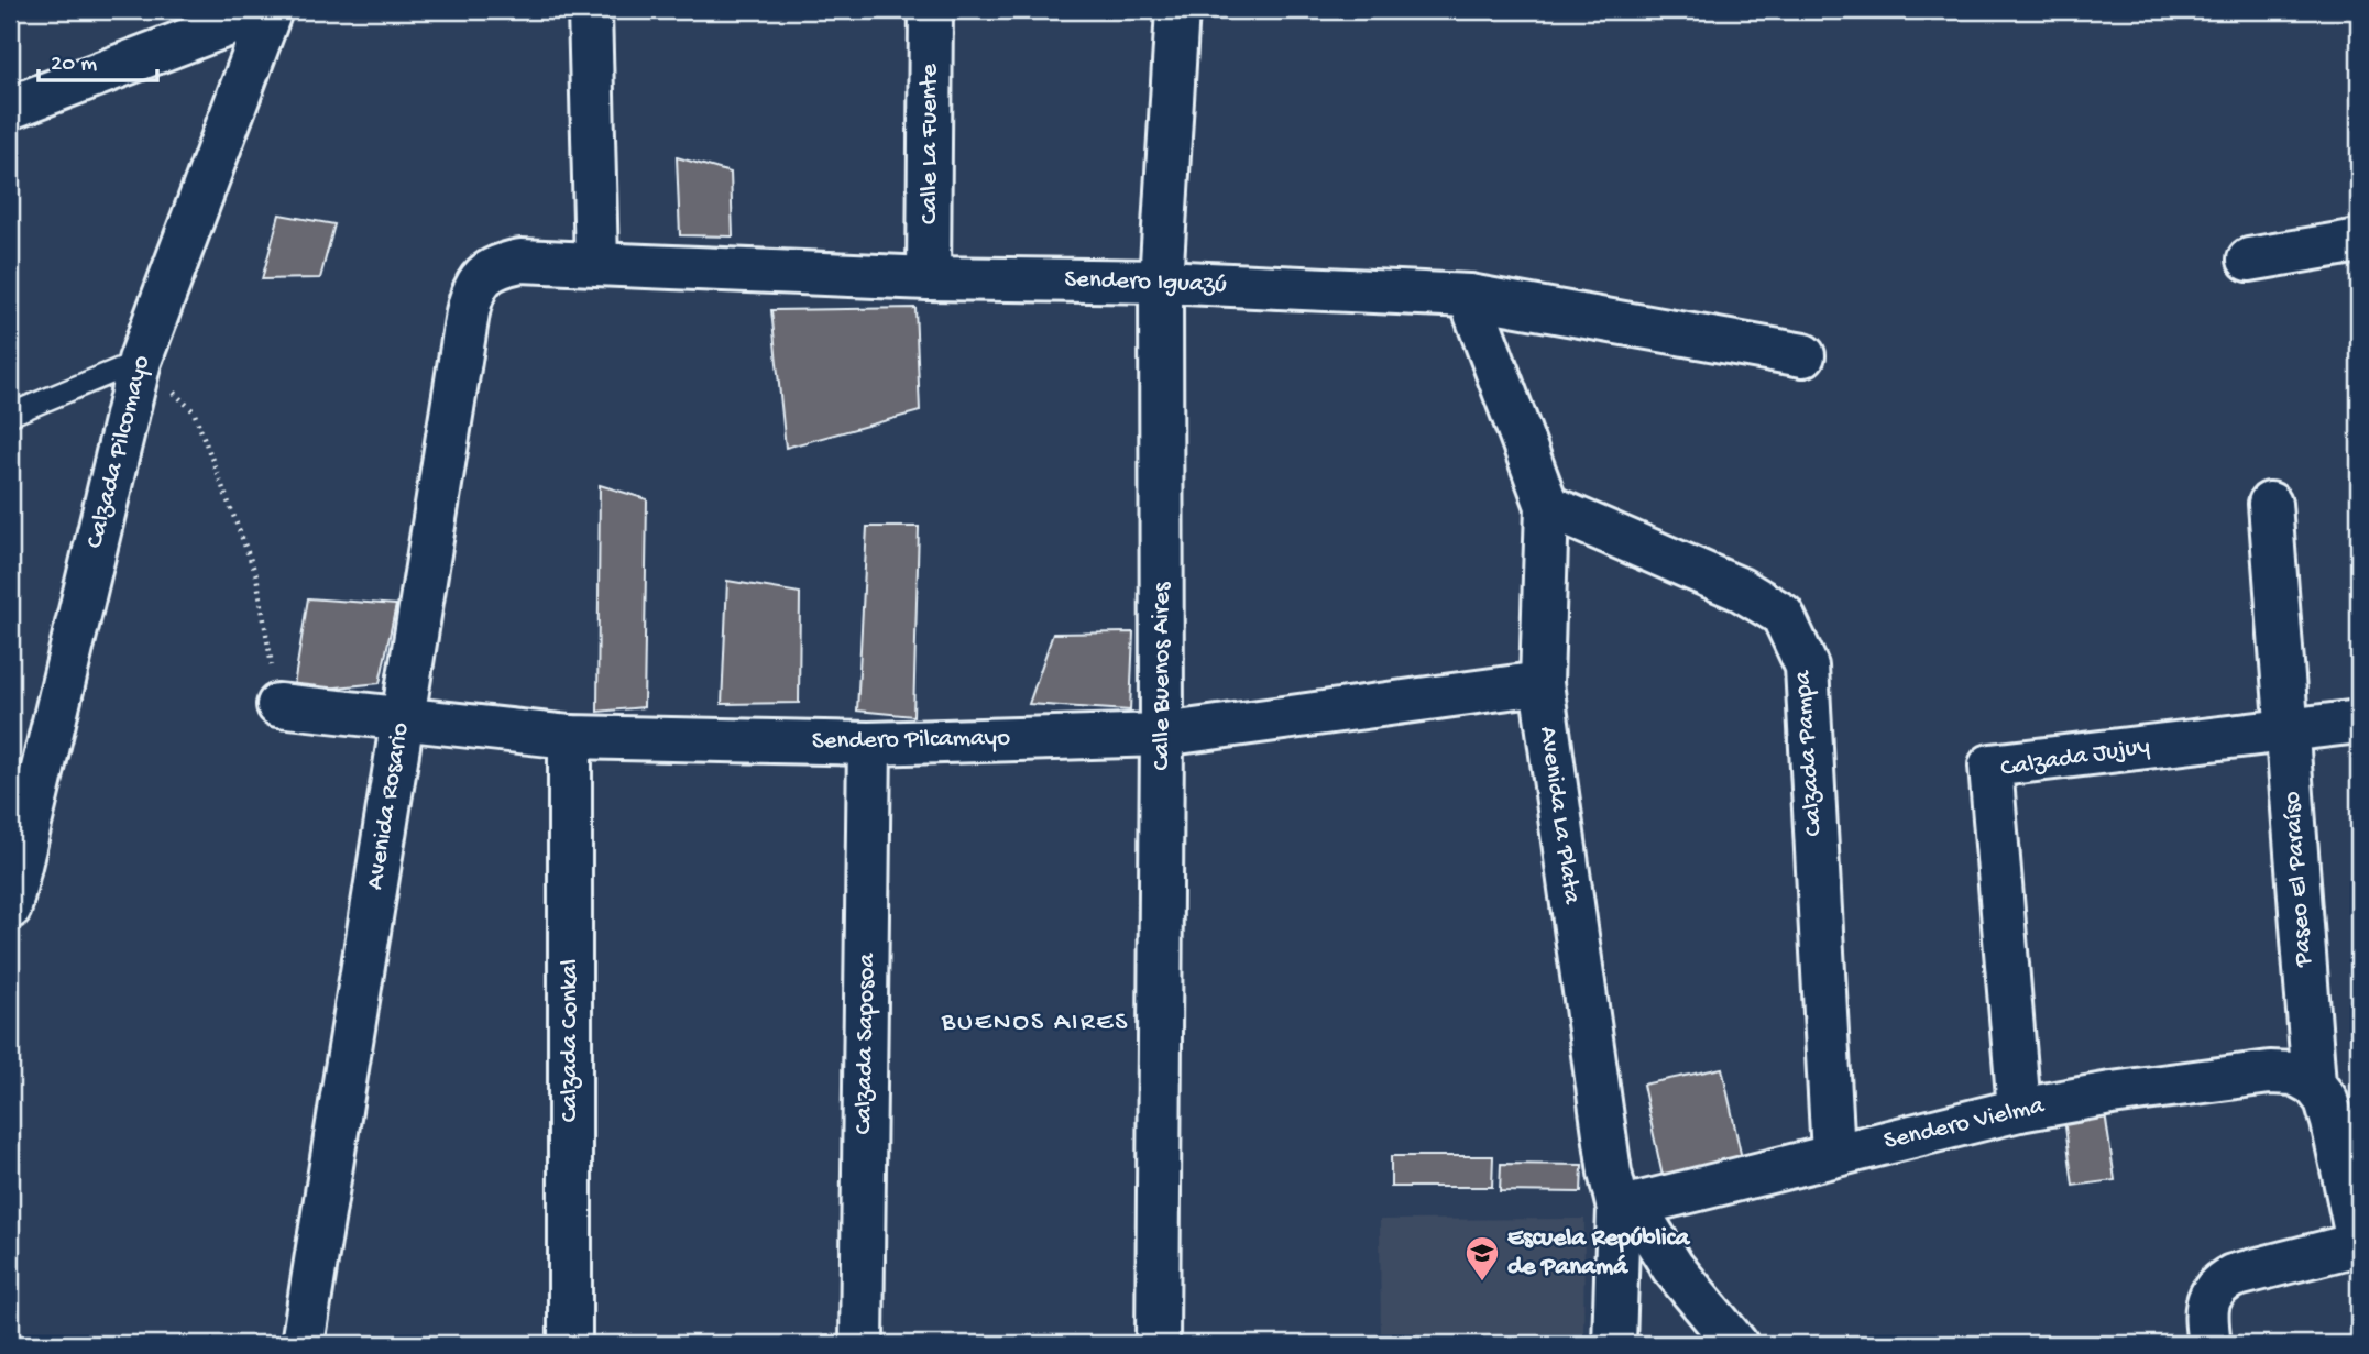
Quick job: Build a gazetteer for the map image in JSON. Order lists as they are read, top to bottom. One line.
{"streets":{"street":["Calle La Fuente","Sendero Iguazú","Calzada Pilcomayo","Calle Buenos Aires","Sendero Pilcamayo","Calzada Pampa","Calzada Jujuy","Avenida Rosario","Avenida La Plata","Paseo El Paraíso","Calzada Conkal","Calzada Saposoa","Sendero Vielma"]},"crossings":[["Calle La Fuente","Sendero Iguazú"],["Sendero Iguazú","Calle Buenos Aires"],["Sendero Iguazú","Avenida Rosario"],["Sendero Iguazú","Avenida La Plata"],["Calle Buenos Aires","Sendero Pilcamayo"],["Sendero Pilcamayo","Avenida Rosario"],["Sendero Pilcamayo","Avenida La Plata"],["Sendero Pilcamayo","Calzada Conkal"],["Sendero Pilcamayo","Calzada Saposoa"],["Calzada Pampa","Avenida La Plata"],["Calzada Pampa","Sendero Vielma"],["Calzada Jujuy","Paseo El Paraíso"],["Calzada Jujuy","Sendero Vielma"],["Avenida La Plata","Sendero Vielma"],["Paseo El Paraíso","Sendero Vielma"]],"districts":["BUENOS AIRES"],"places":{"school or university":["Escuela República de Panamá"]},"scale_bar":"20 m"}
